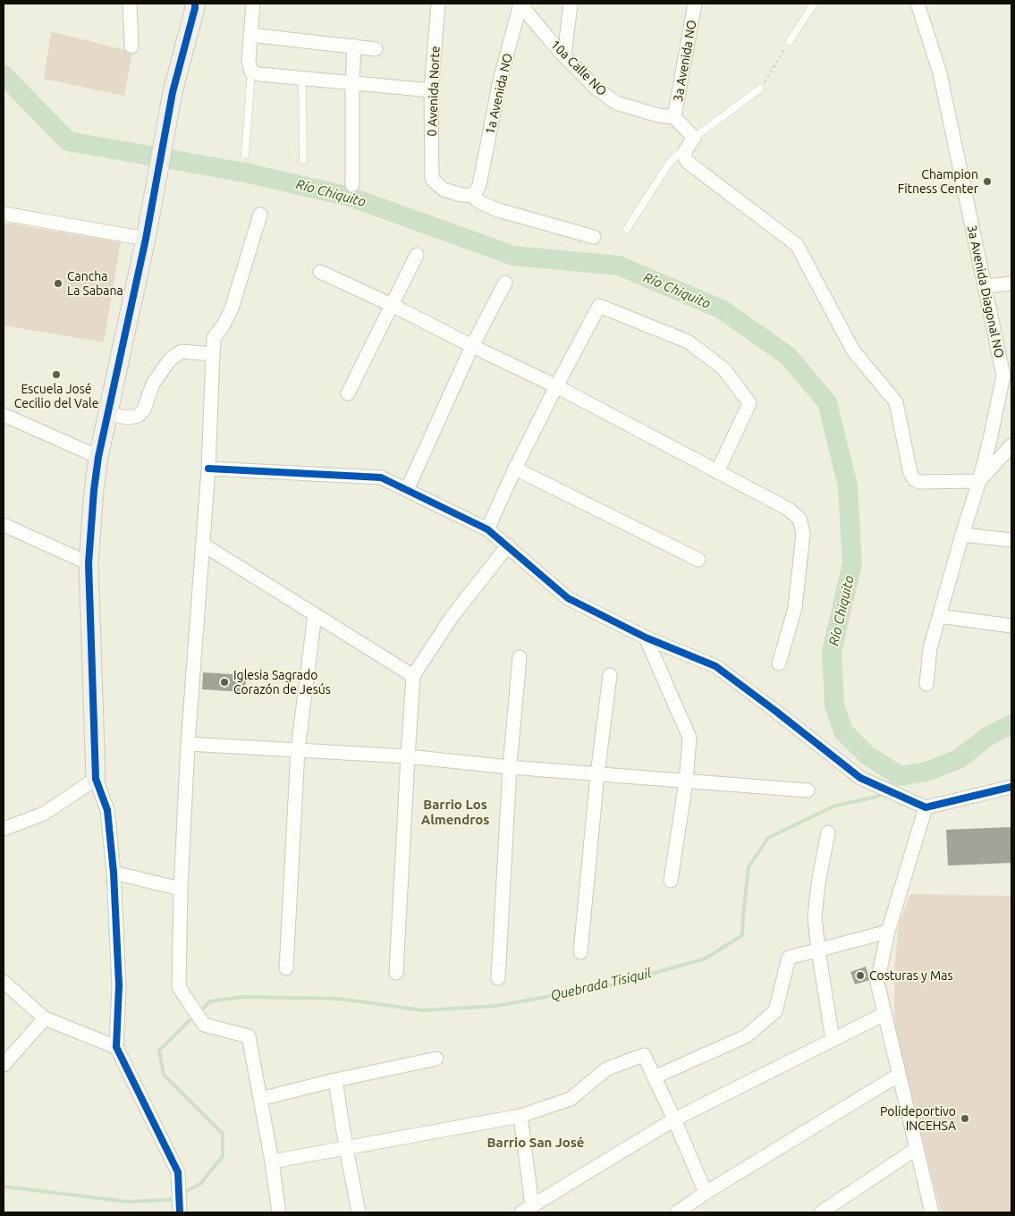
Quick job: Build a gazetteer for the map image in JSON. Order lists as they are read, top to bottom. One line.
{"streets":{"street":["3a Avenida NO","10a Calle NO","0 Avenida Norte","1a Avenida NO","3a Avenida Diagonal NO"]},"crossings":[["3a Avenida NO","10a Calle NO"],["10a Calle NO","1a Avenida NO"],["0 Avenida Norte","1a Avenida NO"]],"districts":["Barrio Los Almendros","Barrio San José"],"water":["Río Chiquito","Quebrada Tisiquil"],"places":["Champion Fitness Center","Cancha La Sabana","Escuela José Cecilio del Vale","Iglesia Sagrado Corazón de Jesús","Costuras y Mas","Polideportivo INCEHSA"]}
